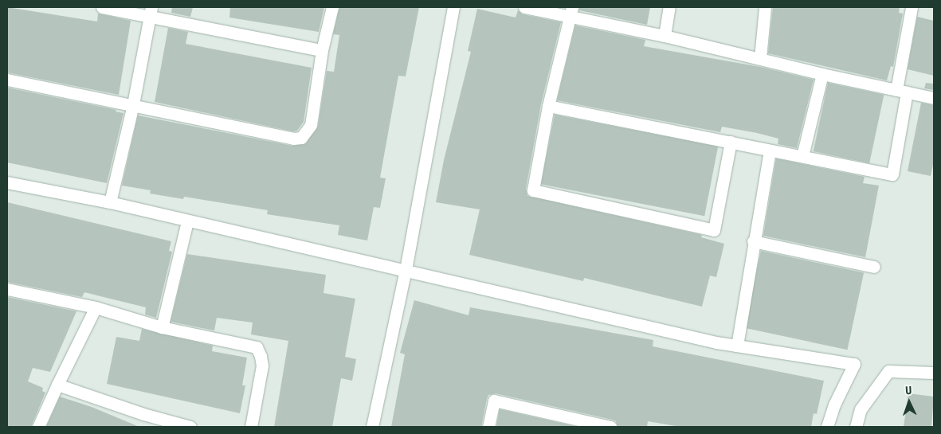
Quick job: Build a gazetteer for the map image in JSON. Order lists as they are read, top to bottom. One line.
{"north":"top"}
